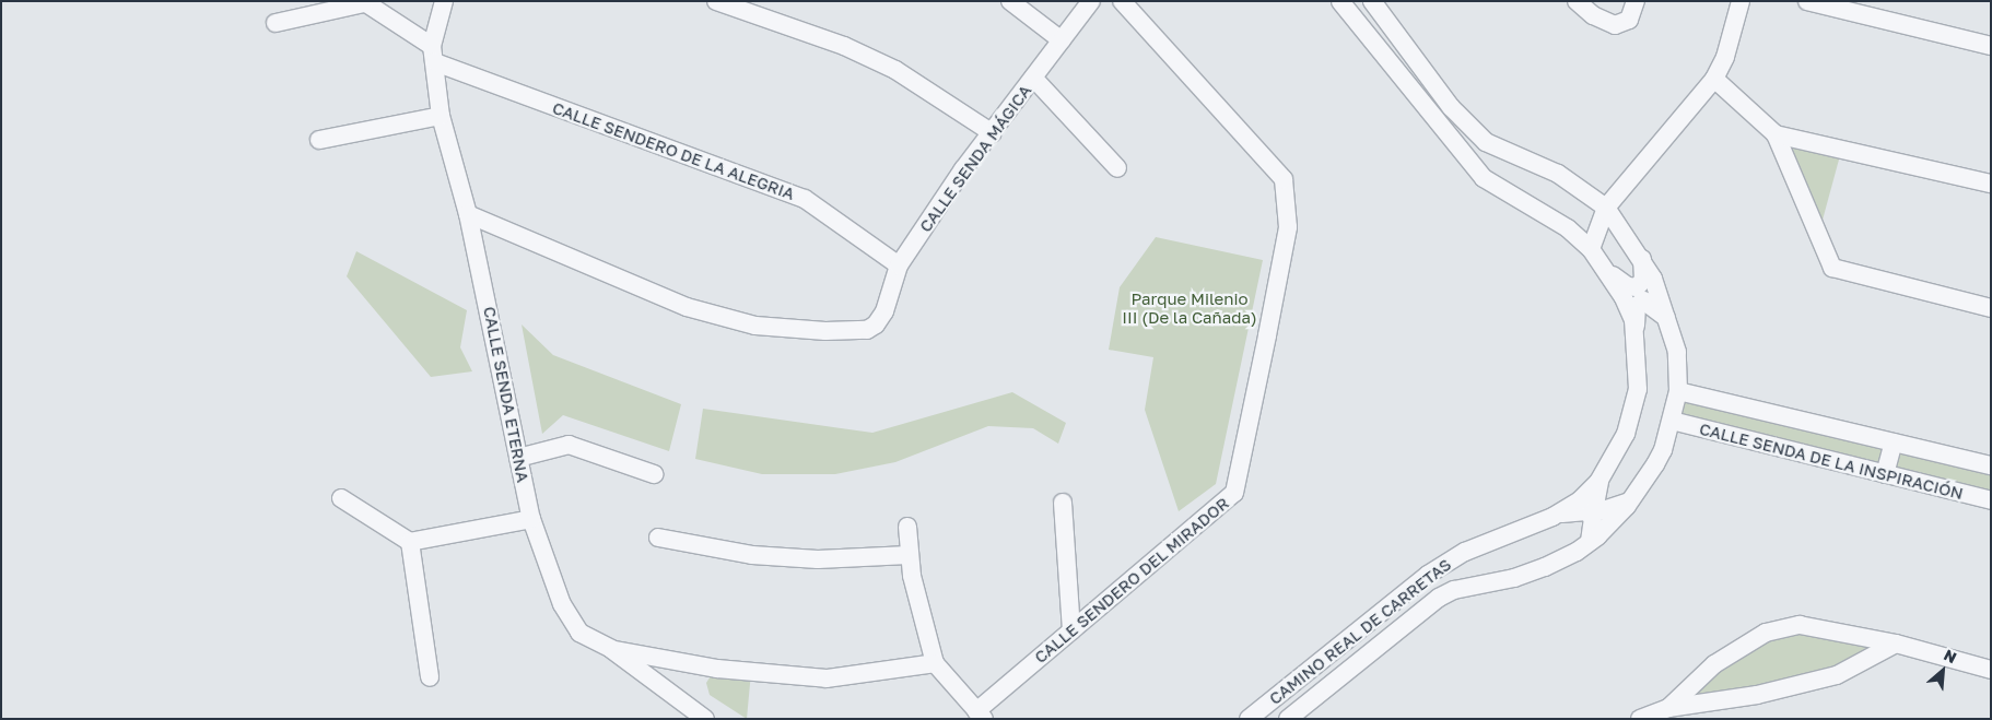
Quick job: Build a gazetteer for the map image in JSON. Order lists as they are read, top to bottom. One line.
{"streets":{"street":["CALLE SENDERO DE LA ALEGRIA","CALLE SENDA MÁGICA","CALLE SENDA ETERNA","CALLE SENDA DE LA INSPIRACIÓN","CALLE SENDERO DEL MIRADOR","CAMINO REAL DE CARRETAS"]},"crossings":[["CALLE SENDERO DE LA ALEGRIA","CALLE SENDA MÁGICA"],["CALLE SENDERO DE LA ALEGRIA","CALLE SENDA ETERNA"],["CALLE SENDA MÁGICA","CALLE SENDA ETERNA"],["CALLE SENDA DE LA INSPIRACIÓN","CAMINO REAL DE CARRETAS"]],"parks":["Parque Milenio III (De la Cañada)"],"north":"top right"}
